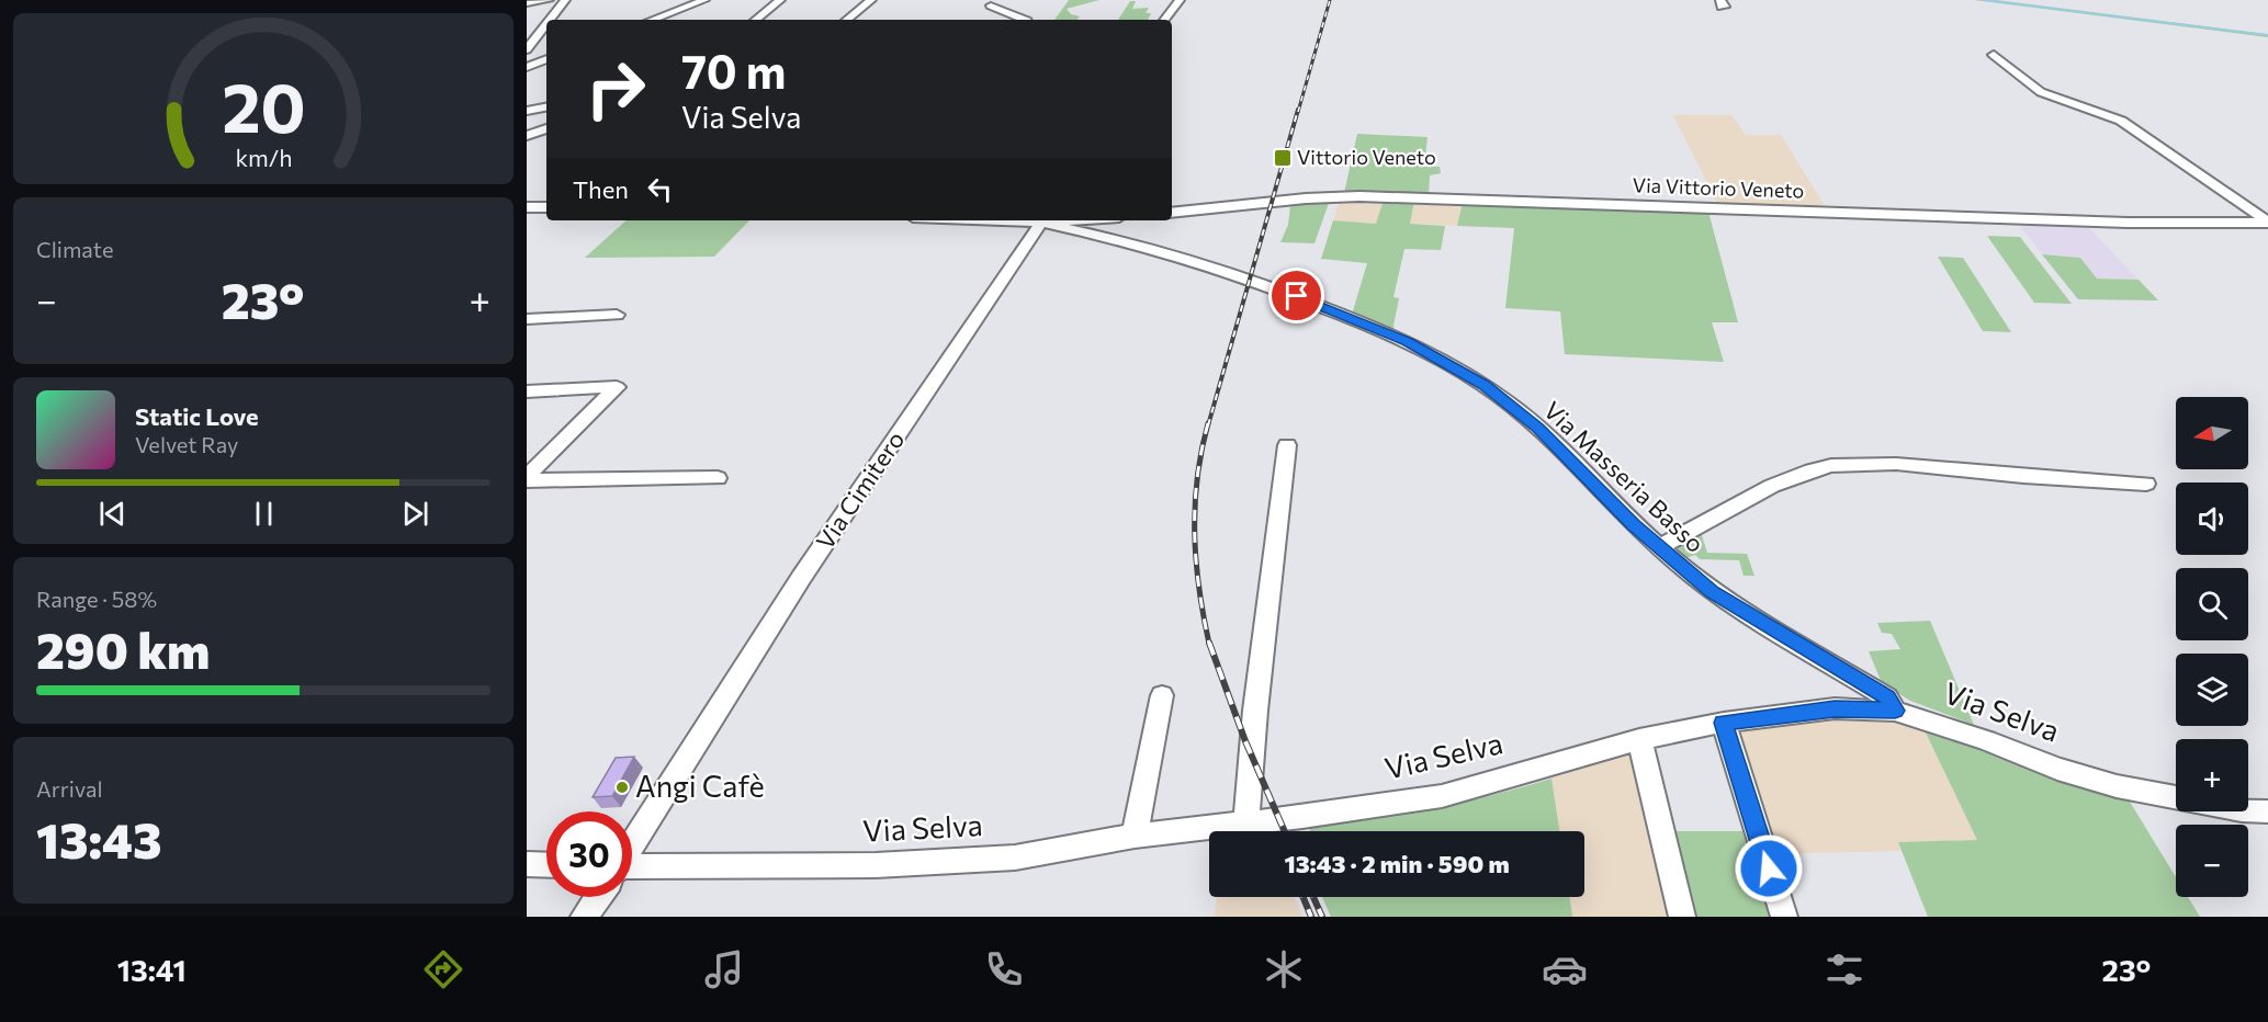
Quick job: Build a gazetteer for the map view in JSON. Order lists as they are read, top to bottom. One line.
{"streets":{"street":["Via Vittorio Veneto","Via Masseria Basso","Via Cimitero","Via Selva"]},"crossings":[["Via Masseria Basso","Via Cimitero"],["Via Masseria Basso","Via Selva"]],"places":{"transit":["Vittorio Veneto"],"other":["Angi Cafè"]},"north":"left","page":{"turn":["70 m","Via Selva"],"then":"Then","tile":["Climate",["Range · 58%","290 km"],["Arrival","13:43"]],"heat":["−","23°","+"],"song":["Static Love","Velvet Ray"],"map_buttons":["+","−"],"limit":"30","trip":"13:43 · 2 min · 590 m","tabs":["13:41","23°"],"gauge":["20","km/h"]}}
